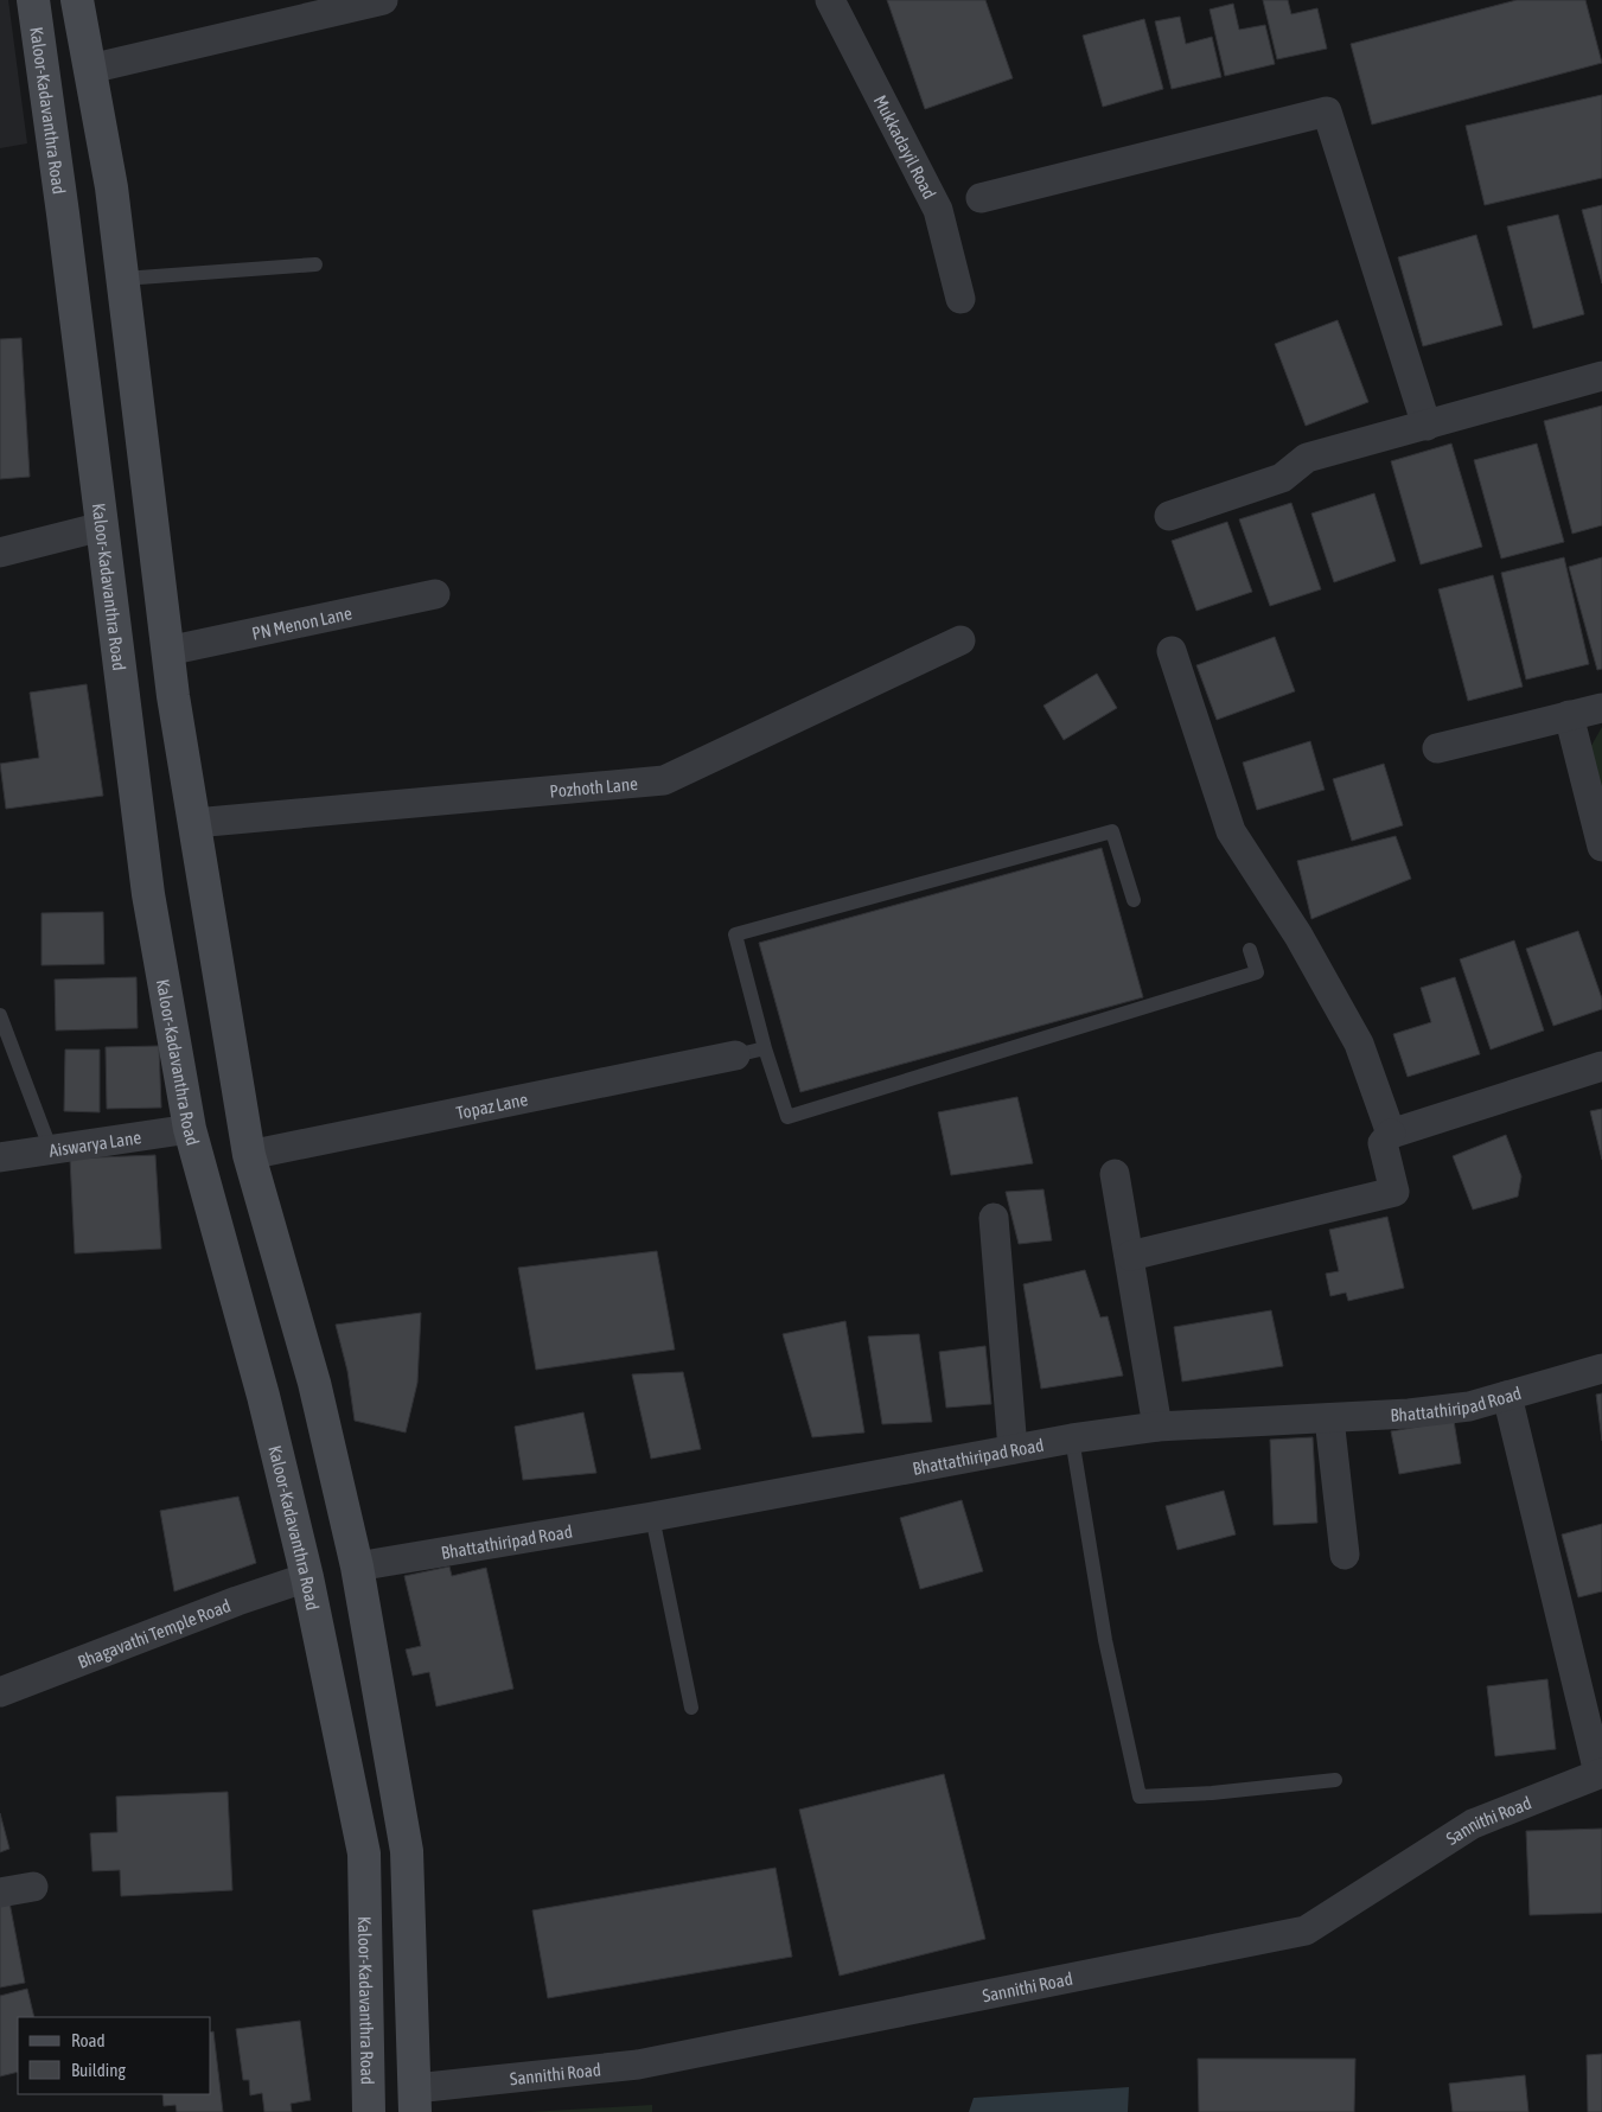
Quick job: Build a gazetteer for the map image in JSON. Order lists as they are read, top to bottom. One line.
{"streets":{"main road":["Kaloor-Kadavanthra Road"],"street":["Mukkadayil Road","PN Menon Lane","Pozhoth Lane","Topaz Lane","Aiswarya Lane","Bhattathiripad Road","Bhagavathi Temple Road","Sannithi Road"]},"crossings":[["Kaloor-Kadavanthra Road","Aiswarya Lane"],["Kaloor-Kadavanthra Road","Bhagavathi Temple Road"]],"legend":["Road","Building"]}
